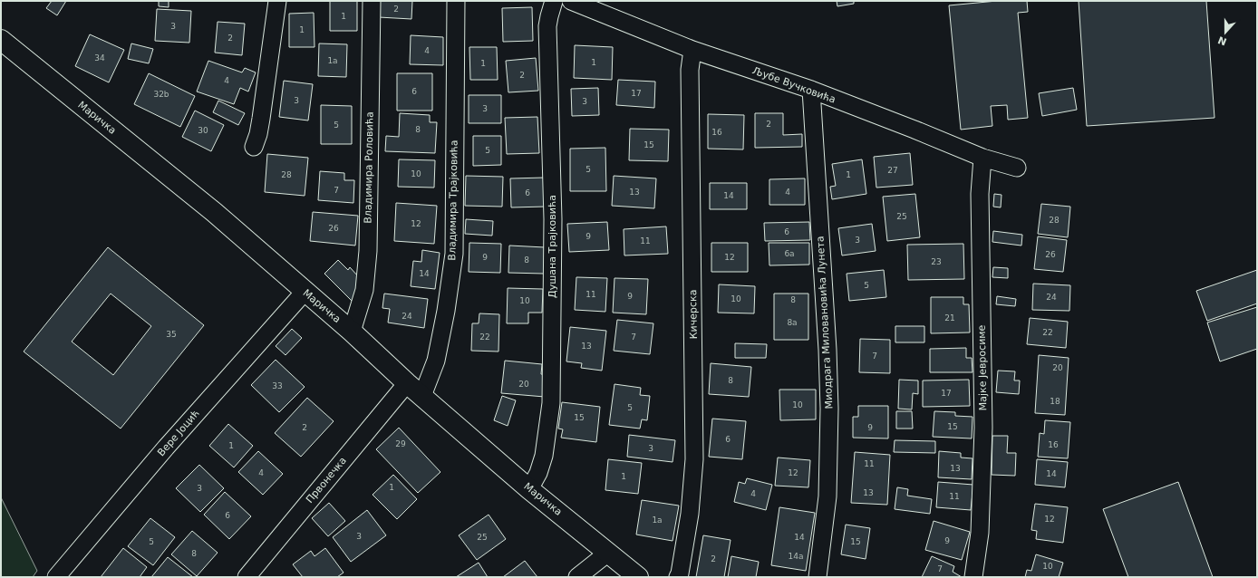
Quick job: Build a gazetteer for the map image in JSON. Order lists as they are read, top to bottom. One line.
{"streets":{"street":["Љубе Вучковића","Маричка","Владимира Роловића","Владимира Трајковића","Душана Трајковића","Кичерска","Миодрага Миловановића Лунета","Мајке Јевросиме","Вере Јоцић","Првонечка"]},"crossings":[["Љубе Вучковића","Кичерска"],["Љубе Вучковића","Миодрага Миловановића Лунета"],["Љубе Вучковића","Мајке Јевросиме"],["Маричка","Владимира Роловића"],["Маричка","Владимира Трајковића"],["Маричка","Душана Трајковића"],["Маричка","Вере Јоцић"],["Маричка","Првонечка"]],"house_numbers":["2","1","3","1","2","4","34","1a","1","1","2","4","6","17","32b","3","3","3","2","5","8","30","16","15","5","5","27","10","28","1","7","13","4","6","14","25","28","12","26","6","9","3","11","6a","26","9","12","8","23","14","5","11","9","24","10","8","10","24","21","8a","22","35","22","7","13","7","20","8","20","33","17","18","10","5","15","15","2","9","6","29","16","1","3","11","13","4","12","14","1","1","3","13","4","11","6","12","1a","3","25","14","9","5","15","8","14a","2","10","7"],"north":"bottom"}
